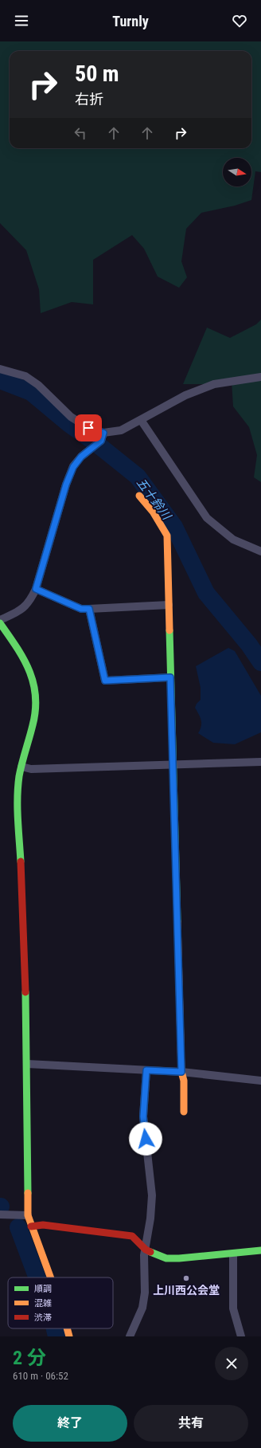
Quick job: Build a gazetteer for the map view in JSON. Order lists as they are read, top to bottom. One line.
{"water":["五十鈴川"],"places":["上川西公会堂"],"legend":["順調","混雑","渋滞"],"north":"right","page":{"header":"Turnly","turn":["50 m","右折"],"heading":["2 分","610 m · 06:52"],"buttons":["終了","共有"]}}
